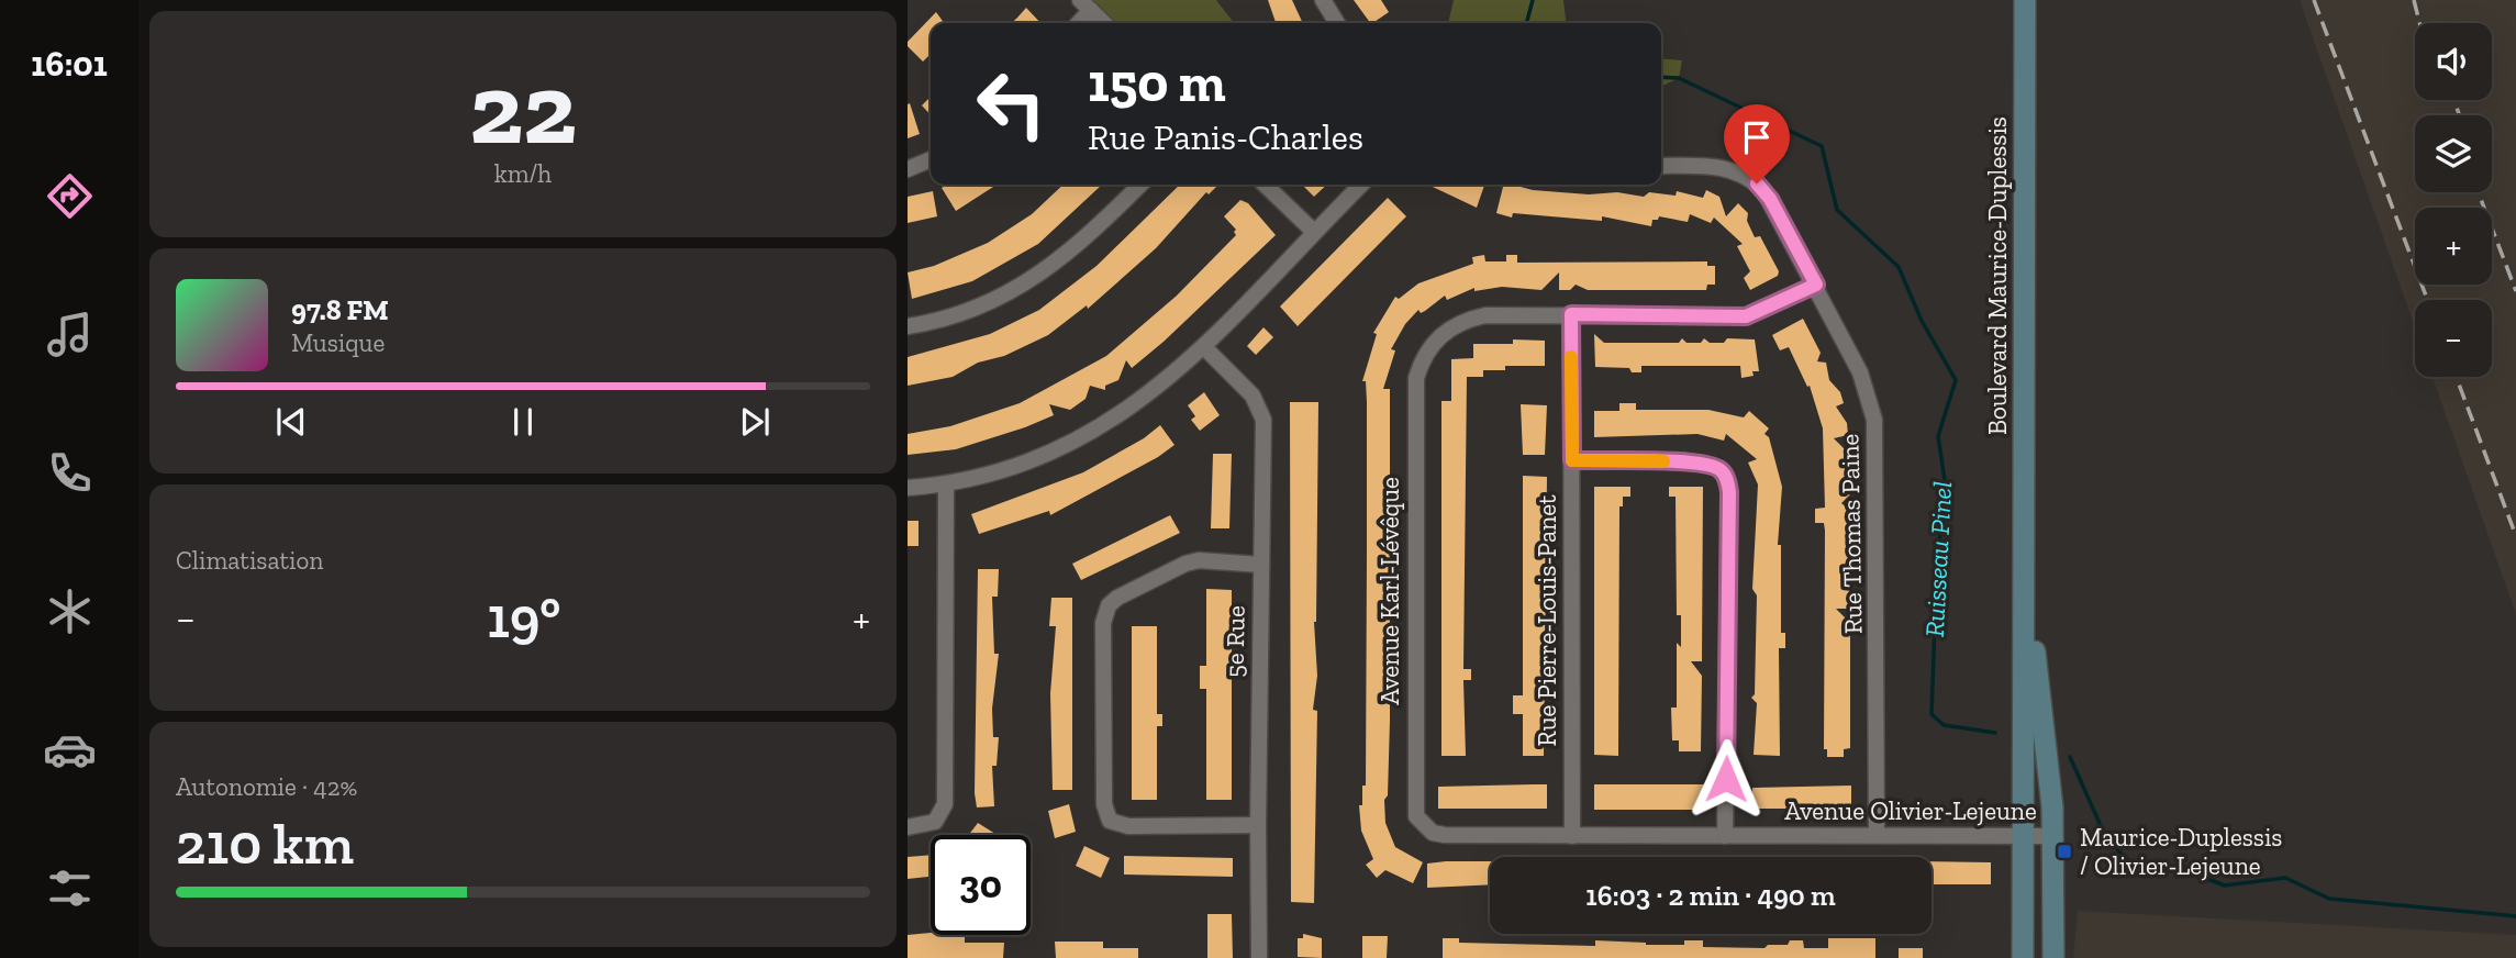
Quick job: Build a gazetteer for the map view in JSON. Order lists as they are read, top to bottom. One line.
{"streets":{"street":["Boulevard Maurice-Duplessis","Rue Thomas Paine","Avenue Karl-Lévêque","Rue Pierre-Louis-Panet","5e Rue","Avenue Olivier-Lejeune"]},"crossings":[["Boulevard Maurice-Duplessis","Avenue Olivier-Lejeune"],["Rue Thomas Paine","Avenue Olivier-Lejeune"],["Avenue Karl-Lévêque","Rue Pierre-Louis-Panet"],["Avenue Karl-Lévêque","Avenue Olivier-Lejeune"],["Rue Pierre-Louis-Panet","Avenue Olivier-Lejeune"]],"water":["Ruisseau Pinel"],"places":{"transit":["Maurice-Duplessis / Olivier-Lejeune"]},"page":{"tabs":"16:01","tile":[["22","km/h"],"Climatisation",["Autonomie · 42%","210 km"]],"map_buttons":["+","−"],"turn":["150 m","Rue Panis-Charles"],"song":["97.8 FM","Musique"],"heat":["−","19°","+"],"limit":"30","trip":"16:03 · 2 min · 490 m"}}
